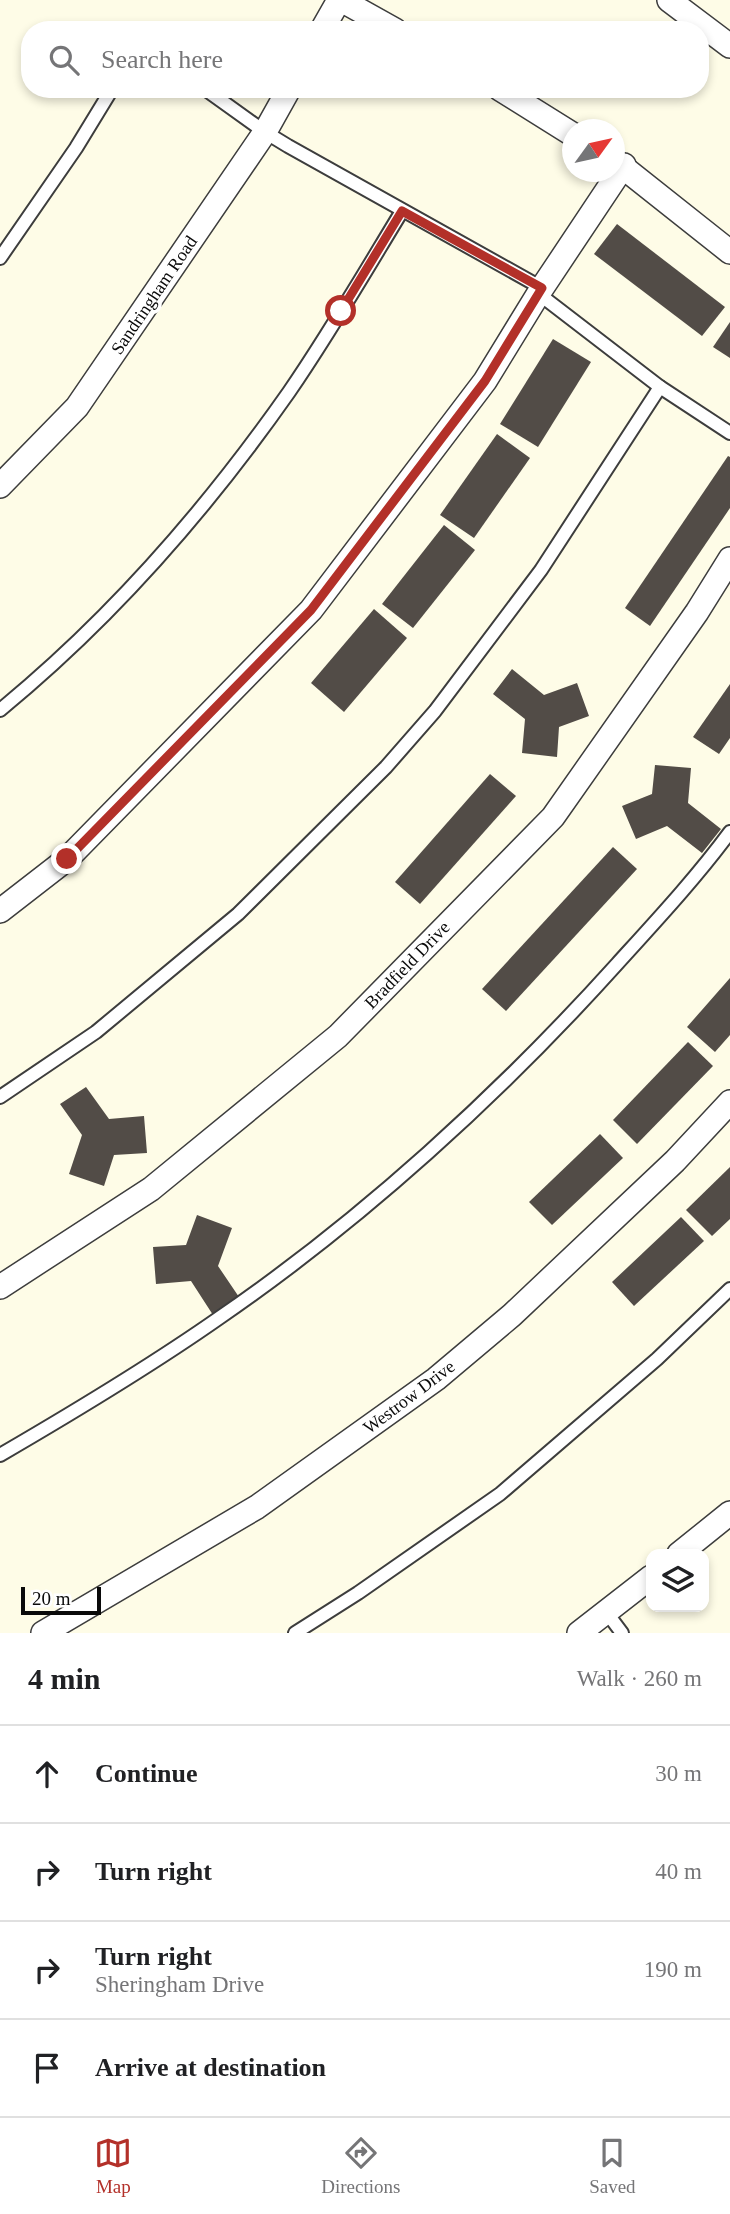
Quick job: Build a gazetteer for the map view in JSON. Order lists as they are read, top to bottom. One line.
{"streets":{"street":["Sandringham Road","Bradfield Drive","Westrow Drive"]},"scale_bar":"20 m","north":"top right","page":{"search":"Search here","scale":"20 m","heading":["4 min","Walk · 260 m"],"list":[["Continue","30 m"],["Turn right","40 m"],["Turn right","Sheringham Drive","190 m"],"Arrive at destination"],"nav":["Map","Directions","Saved"]}}
